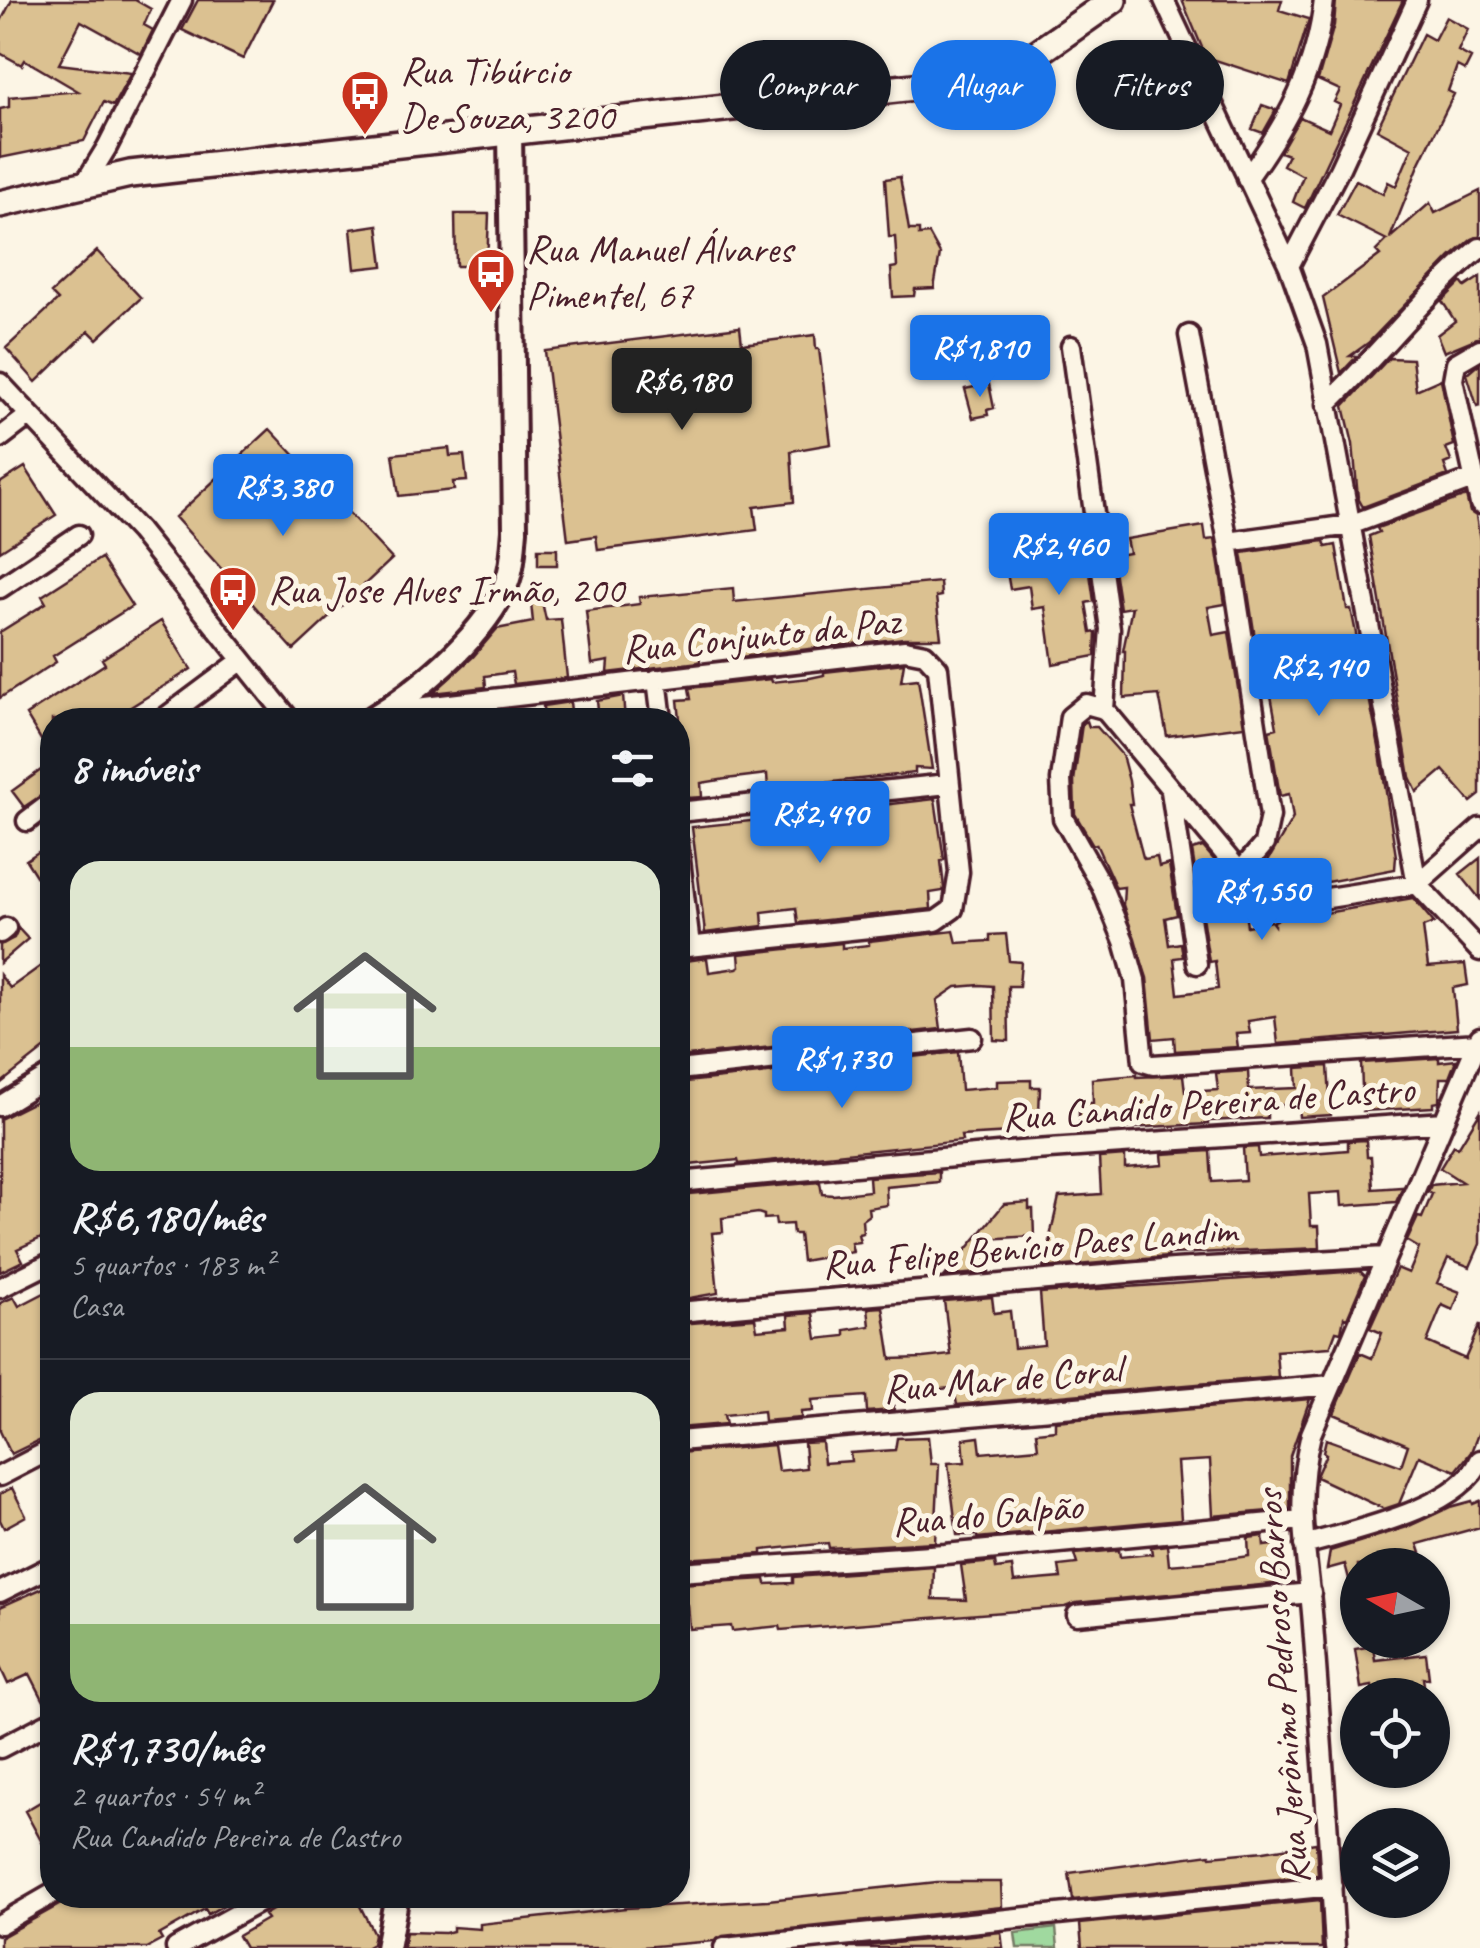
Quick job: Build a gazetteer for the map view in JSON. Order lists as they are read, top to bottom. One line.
{"streets":{"street":["Rua Conjunto da Paz","Rua Candido Pereira de Castro","Rua Felipe Benício Paes Landim","Rua Mar de Coral","Rua do Galpão","Rua Jerônimo Pedroso Barros"]},"crossings":[["Rua Candido Pereira de Castro","Rua Jerônimo Pedroso Barros"],["Rua Felipe Benício Paes Landim","Rua Jerônimo Pedroso Barros"],["Rua Mar de Coral","Rua Jerônimo Pedroso Barros"],["Rua do Galpão","Rua Jerônimo Pedroso Barros"]],"places":{"bus stop":["Rua Tibúrcio De Souza, 3200","Rua Manuel Álvares Pimentel, 67","Rua Jose Alves Irmão, 200"]},"north":"left","page":{"chip":["Comprar","Alugar","Filtros"],"price":["R$1,810","R$6,180","R$3,380","R$2,460","R$2,140","R$2,490","R$1,550","R$1,730"],"heading":"8 imóveis","list":[{"name":"R$6,180/mês","note":"5 quartos · 183 m² · Casa"},{"name":"R$1,730/mês","note":"2 quartos · 54 m² · Rua Candido Pereira de Castro"}]}}
